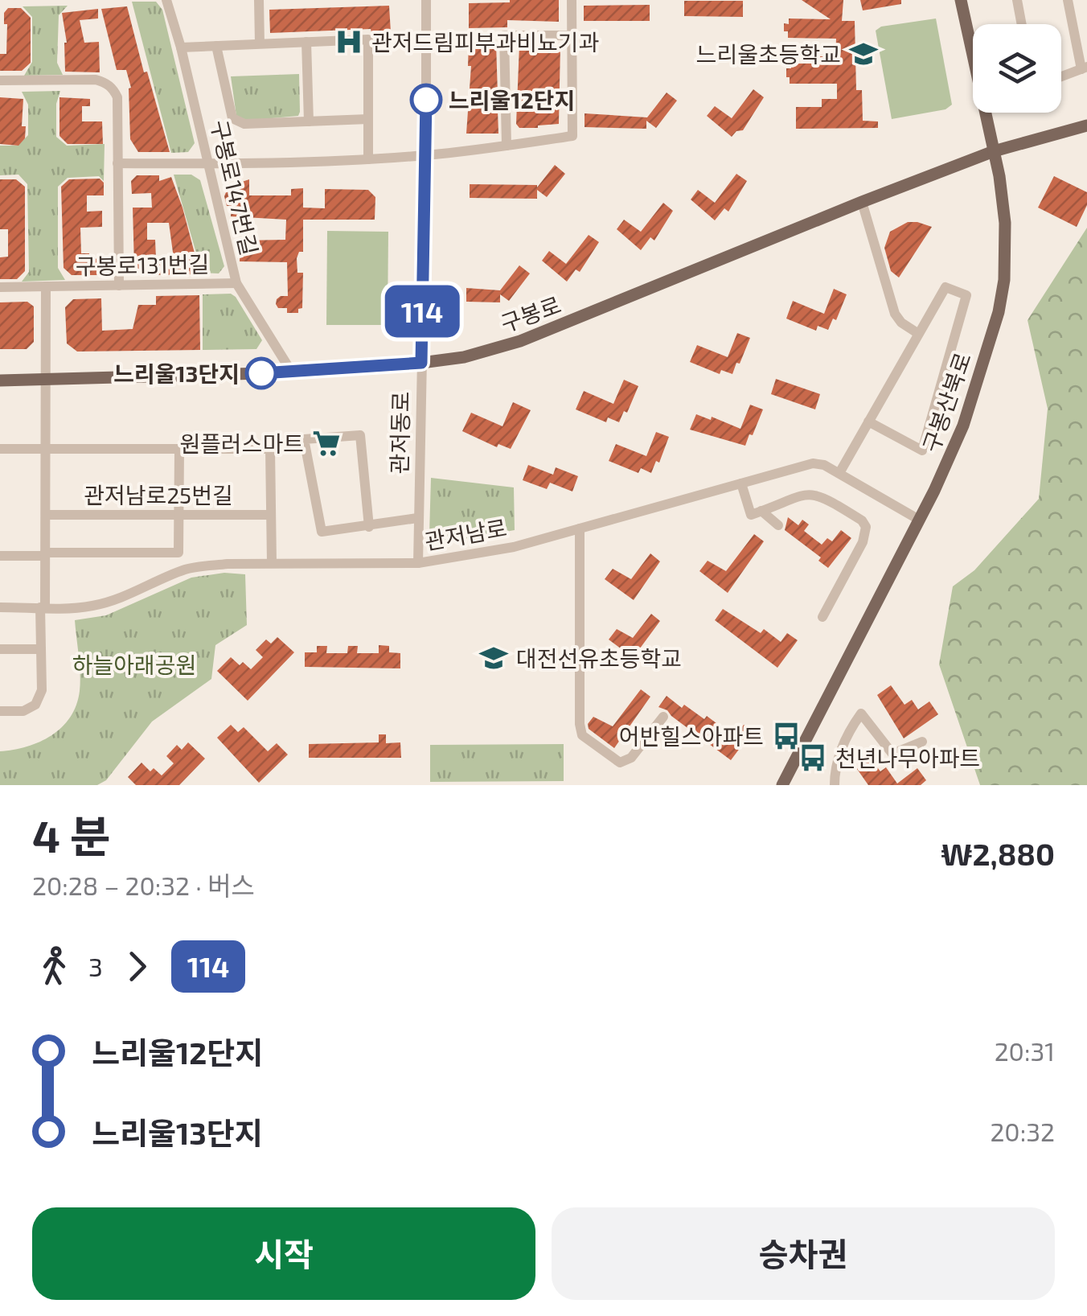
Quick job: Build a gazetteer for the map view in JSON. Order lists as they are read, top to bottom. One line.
{"streets":{"main road":["구봉로","구봉산북로"],"street":["구봉로147번길","구봉로131번길","관저동로","관저남로25번길","관저남로"]},"crossings":[["구봉로147번길","구봉로131번길"],["구봉로147번길","구봉로"],["구봉로131번길","구봉로"],["구봉로","구봉산북로"],["구봉로","관저동로"],["구봉산북로","관저남로"],["관저동로","관저남로"]],"parks":["하늘아래공원"],"places":{"hospital":["관저드림피부과비뇨기과"],"school or university":["느리울초등학교","대전선유초등학교"],"other":["느리울12단지","느리울13단지"],"supermarket":["원플러스마트"],"bus stop":["어반힐스아파트","천년나무아파트"]},"lines":["bus line 114"],"page":{"on_map":"114","heading":["4 분","20:28 – 20:32 · 버스","₩2,880"],"legs":["3","114"],"list":[{"name":"느리울12단지","value":"20:31"},{"name":"느리울13단지","value":"20:32"}],"buttons":["시작","승차권"]}}
